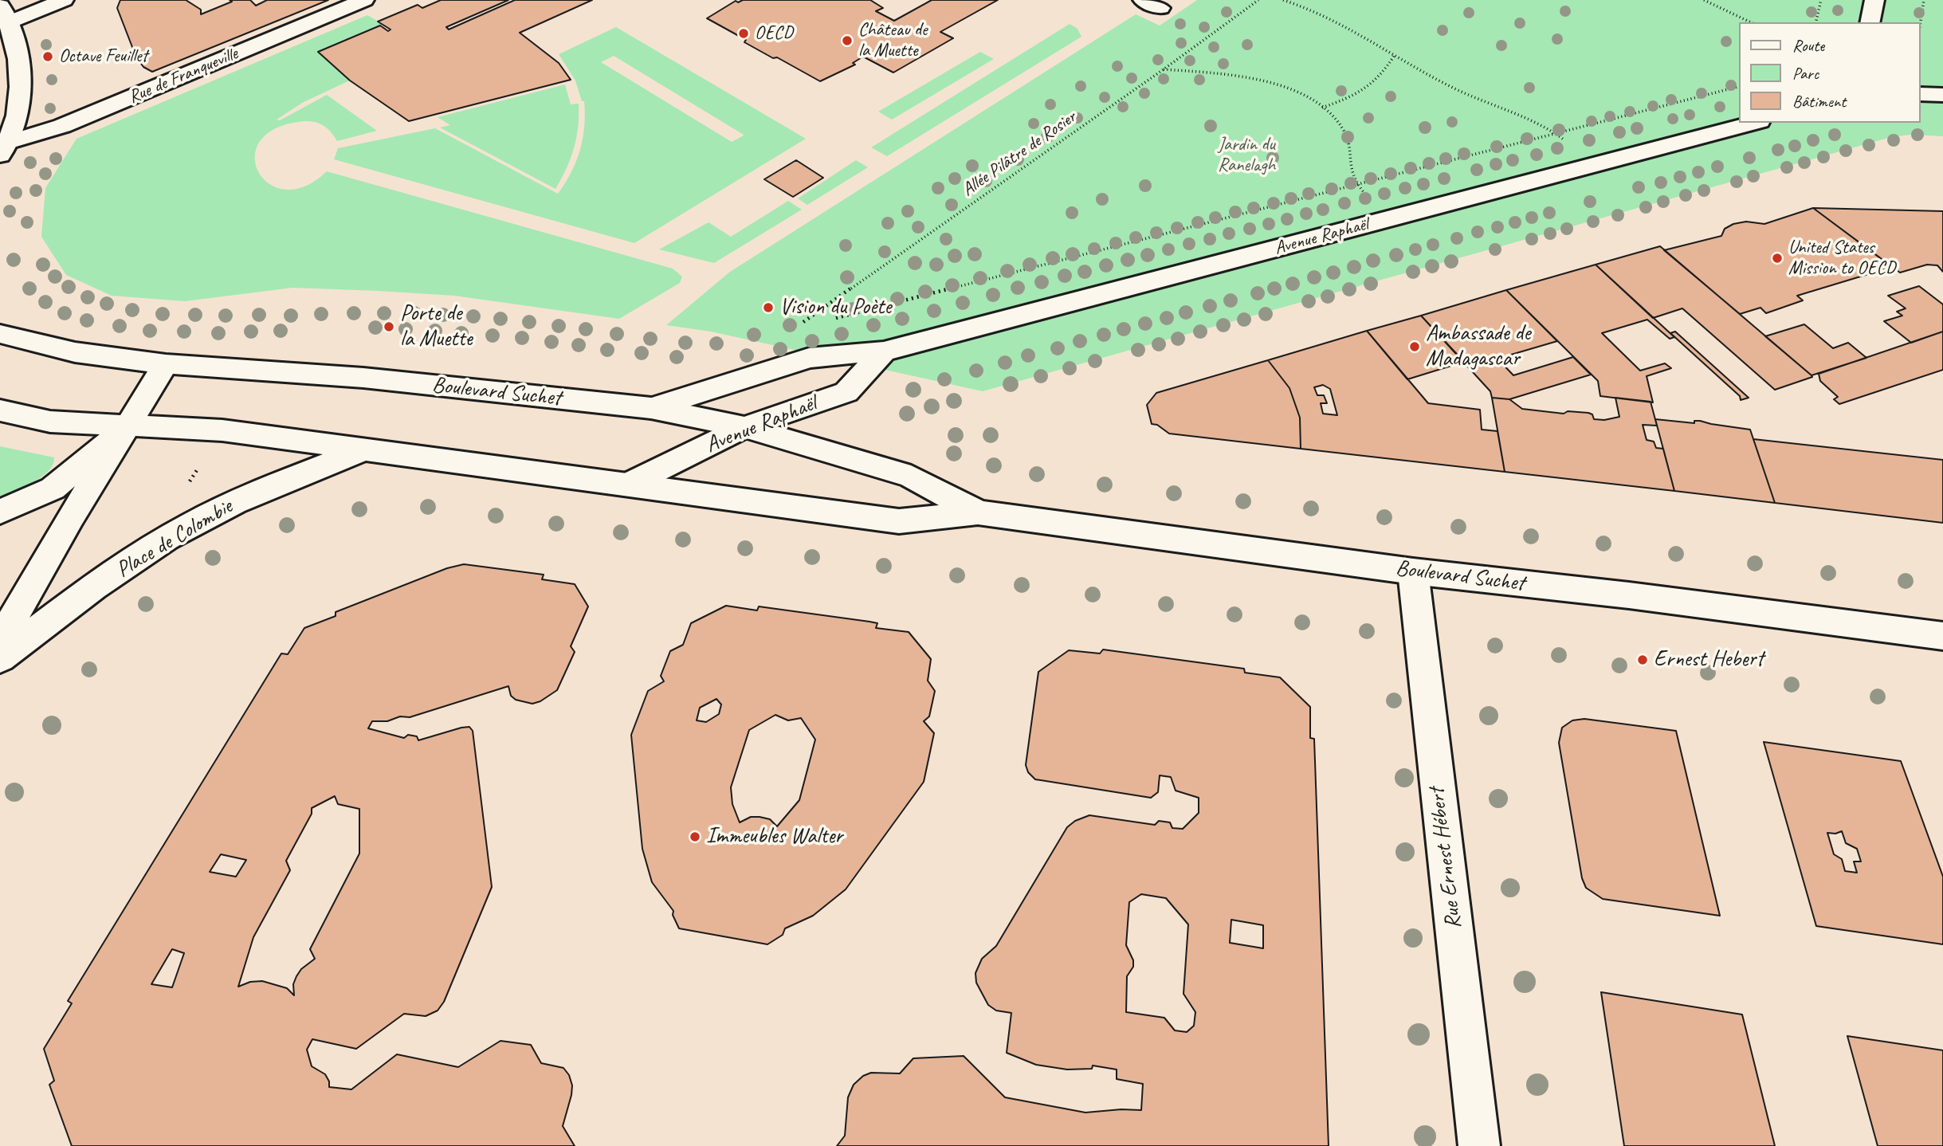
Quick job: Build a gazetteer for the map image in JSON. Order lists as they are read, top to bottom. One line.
{"streets":{"main road":["Rue de Franqueville","Avenue Raphaël","Boulevard Suchet","Place de Colombie","Rue Ernest Hébert"],"path":["Allée Pilâtre de Rosier"]},"crossings":[["Avenue Raphaël","Boulevard Suchet"],["Boulevard Suchet","Place de Colombie"],["Boulevard Suchet","Rue Ernest Hébert"]],"parks":["Jardin du Ranelagh"],"places":["OECD","Château de la Muette","Octave Feuillet","United States Mission to OECD","Vision du Poète","Porte de la Muette","Ambassade de Madagascar","Ernest Hebert","Immeubles Walter"],"legend":["Route","Parc","Bâtiment"]}
